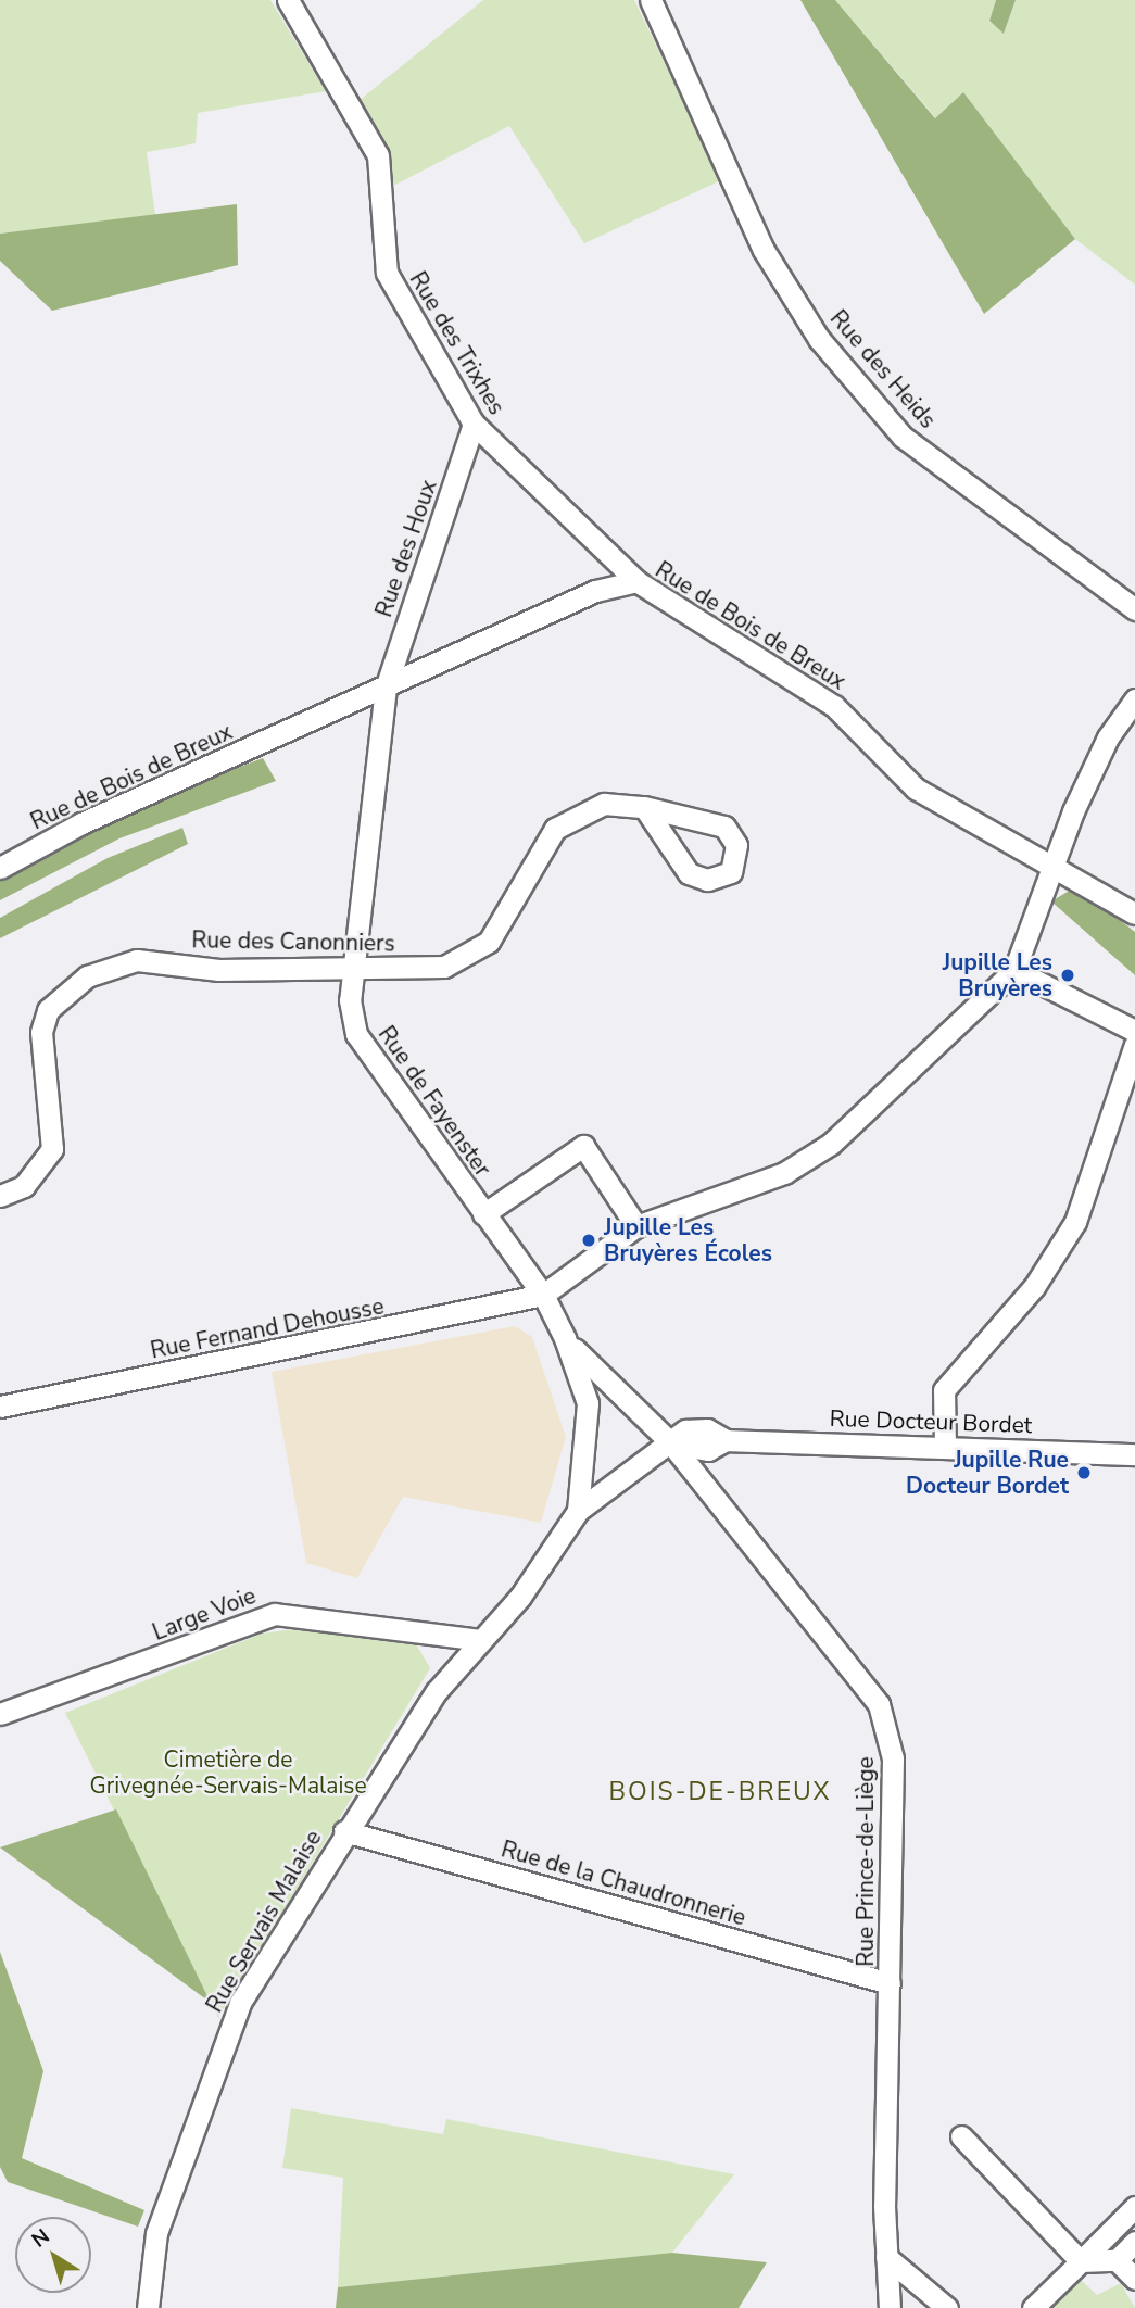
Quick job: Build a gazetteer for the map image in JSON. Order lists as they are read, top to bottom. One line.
{"streets":{"street":["Rue des Trixhes","Rue des Heids","Rue des Houx","Rue de Bois de Breux","Rue des Canonniers","Rue de Fayenster","Rue Fernand Dehousse","Rue Docteur Bordet","Large Voie","Rue Prince-de-Liège","Rue de la Chaudronnerie","Rue Servais Malaise"]},"crossings":[["Rue des Trixhes","Rue des Houx"],["Rue des Trixhes","Rue de Bois de Breux"],["Rue des Houx","Rue de Bois de Breux"],["Rue des Houx","Rue de Fayenster"],["Rue de Bois de Breux","Rue de Fayenster"],["Rue des Canonniers","Rue de Fayenster"],["Rue de Fayenster","Rue Fernand Dehousse"],["Rue de Fayenster","Rue Prince-de-Liège"],["Rue Docteur Bordet","Rue Prince-de-Liège"],["Rue Docteur Bordet","Rue Servais Malaise"],["Large Voie","Rue Servais Malaise"],["Rue Prince-de-Liège","Rue de la Chaudronnerie"],["Rue Prince-de-Liège","Rue Servais Malaise"],["Rue de la Chaudronnerie","Rue Servais Malaise"]],"districts":["BOIS-DE-BREUX"],"parks":["Cimetière de Grivegnée-Servais-Malaise"],"places":["Jupille Les Bruyères","Jupille Les Bruyères Écoles","Jupille Rue Docteur Bordet"],"north":"top left"}
